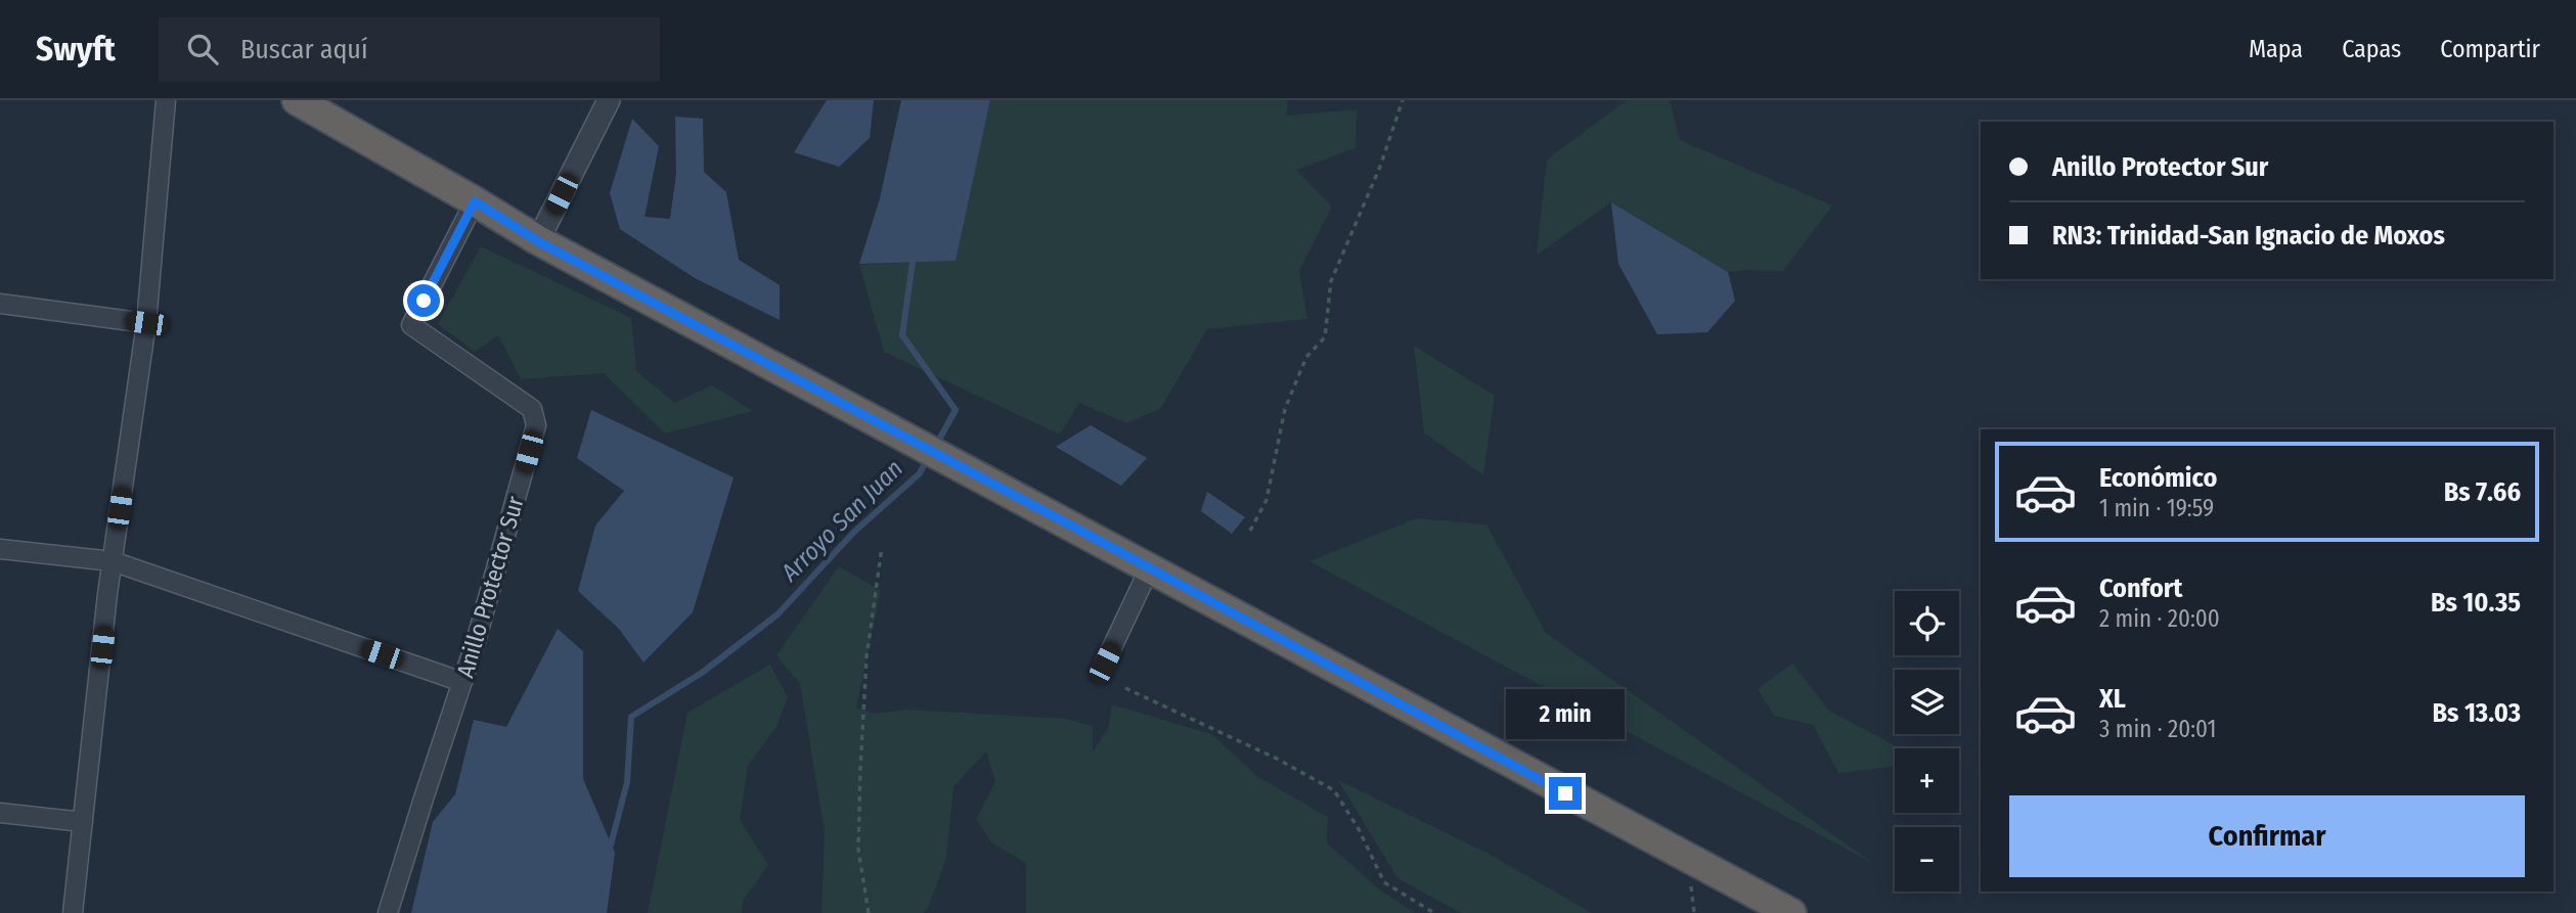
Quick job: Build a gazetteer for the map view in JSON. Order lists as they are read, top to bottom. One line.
{"streets":{"street":["Anillo Protector Sur"]},"water":["Arroyo San Juan"],"page":{"header":"Swyft","search":"Buscar aquí","nav":["Mapa","Capas","Compartir"],"banner":["Anillo Protector Sur","RN3: Trinidad-San Ignacio de Moxos"],"list":[{"name":"Económico","note":"1 min · 19:59","value":"Bs 7.66"},{"name":"Confort","note":"2 min · 20:00","value":"Bs 10.35"},{"name":"XL","note":"3 min · 20:01","value":"Bs 13.03"}],"map_buttons":["+","−"],"bubble":"2 min","buttons":"Confirmar"}}
